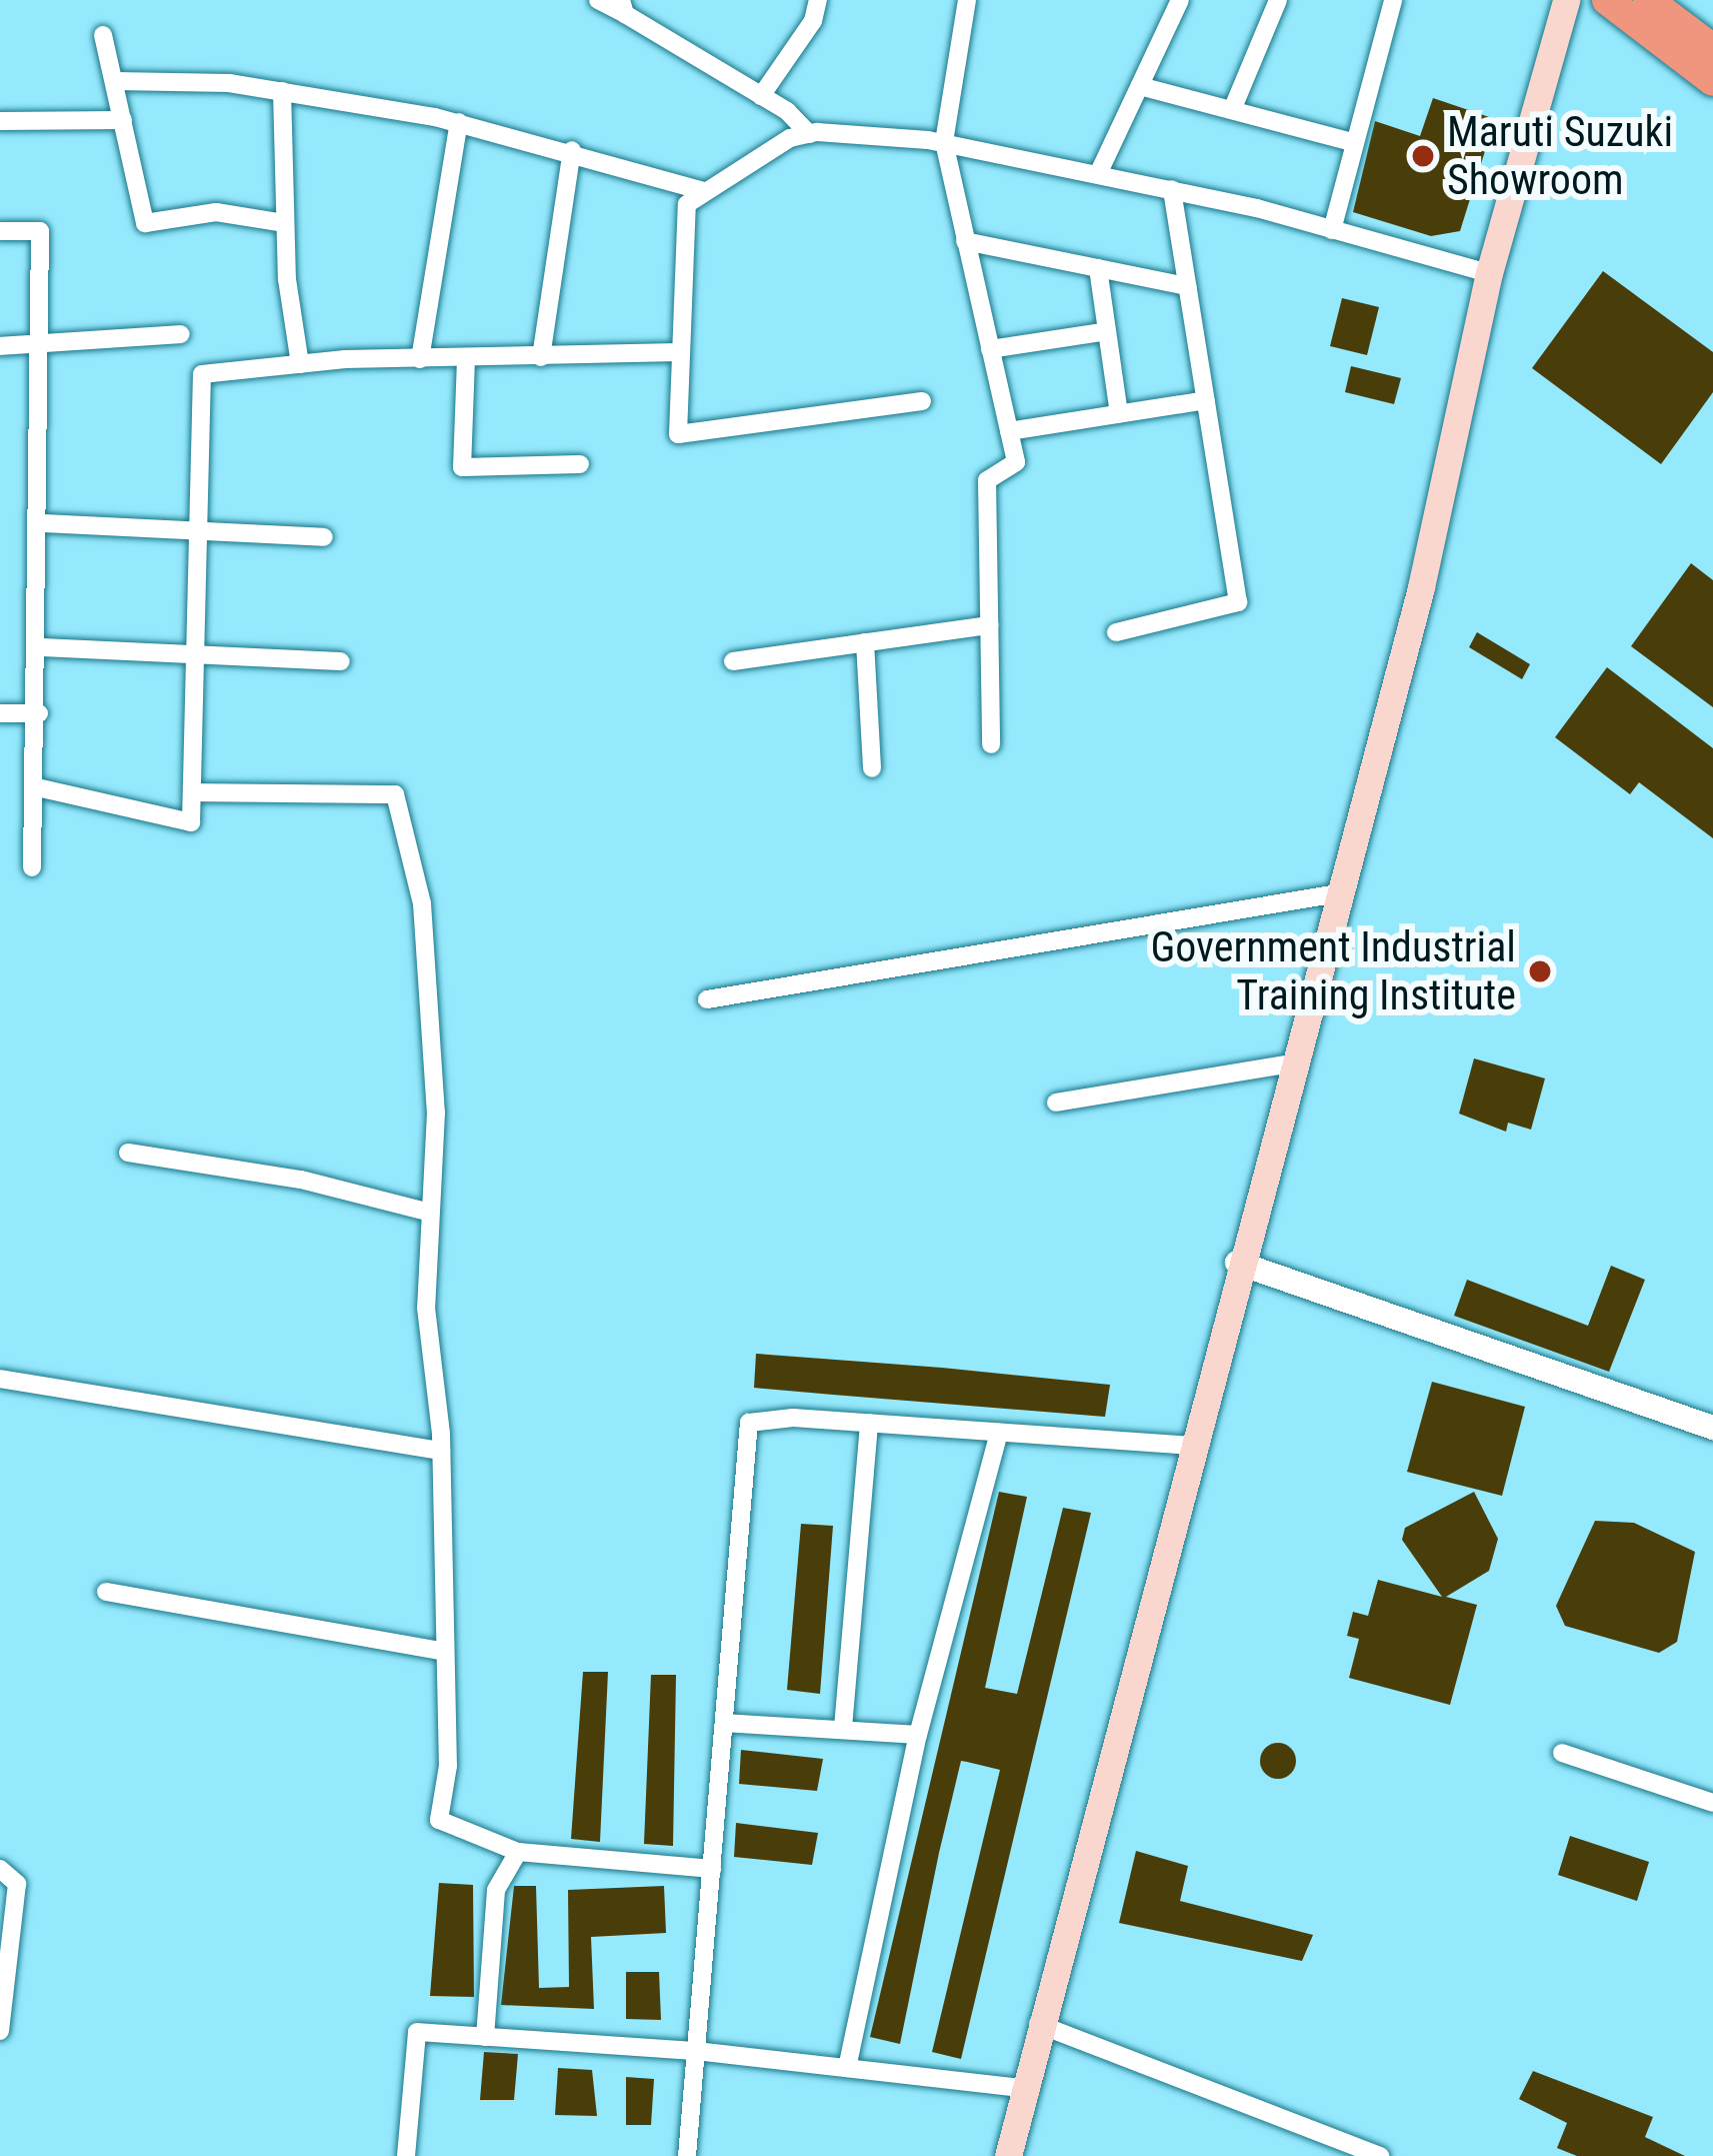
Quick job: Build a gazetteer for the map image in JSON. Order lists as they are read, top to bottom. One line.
{"places":["Maruti Suzuki Showroom","Government Industrial Training Institute"]}
